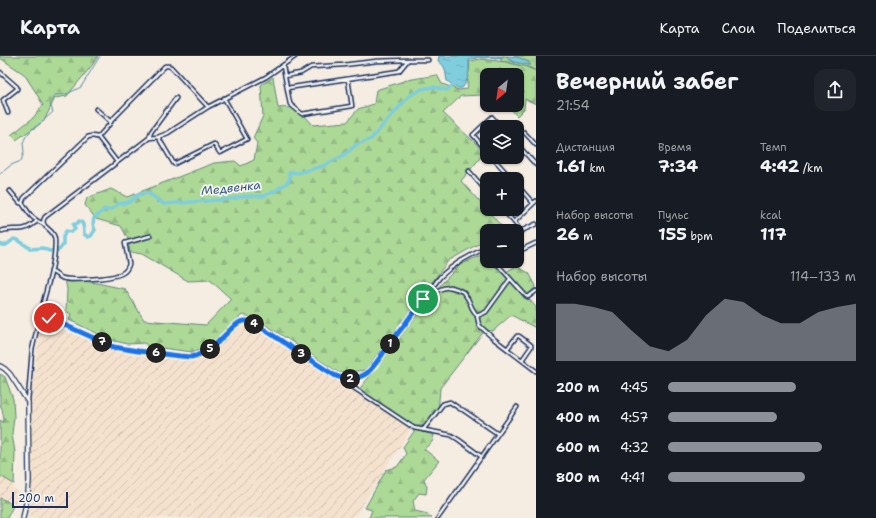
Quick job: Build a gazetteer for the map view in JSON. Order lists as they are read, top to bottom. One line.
{"water":["Медвенка"],"scale_bar":"200 m","north":"bottom left","page":{"header":"Карта","nav":["Карта","Слои","Поделиться"],"heading":["Вечерний забег","21:54"],"map_buttons":["+","−"],"stats":[["Дистанция","1.61 km"],["Время","7:34"],["Темп","4:42 /km"],["Набор высоты","26 m"],["Пульс","155 bpm"],["kcal","117"]],"chart":["Набор высоты","114–133 m"],"pins":["4","7","1","5","6","3","2"],"list":[{"name":"200 m","note":"4:45"},{"name":"400 m","note":"4:57"},{"name":"600 m","note":"4:32"},{"name":"800 m","note":"4:41"}],"scale":"200 m"}}
